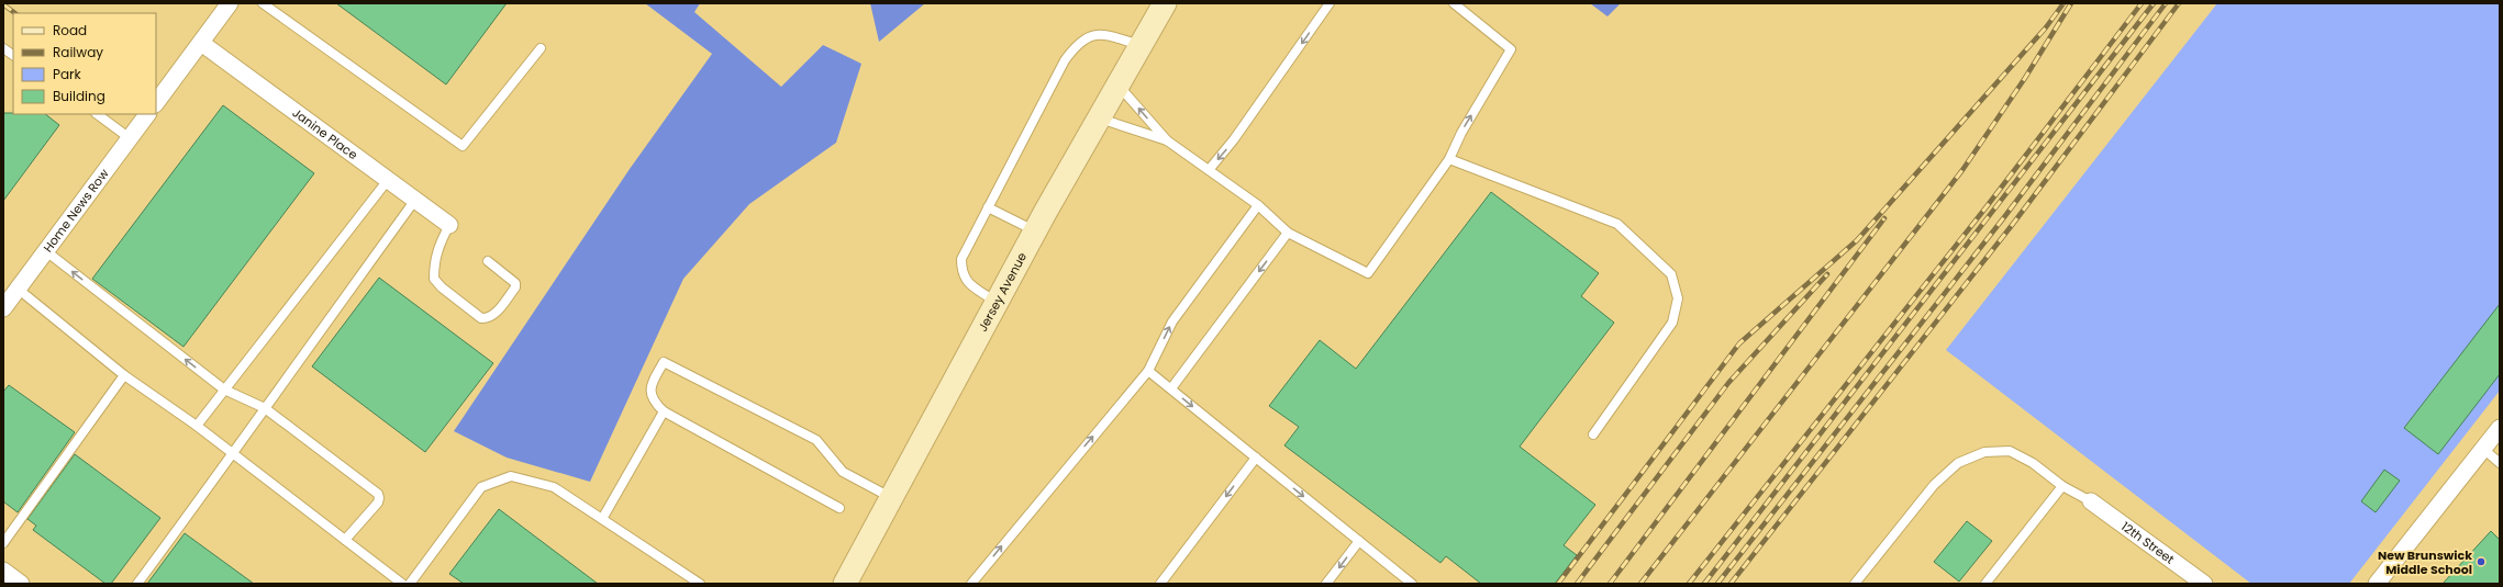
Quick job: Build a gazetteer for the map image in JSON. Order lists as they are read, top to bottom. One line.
{"streets":{"street":["Janine Place","Home News Row","Jersey Avenue","12th Street"]},"places":["New Brunswick Middle School"],"legend":["Road","Railway","Park","Building"]}
